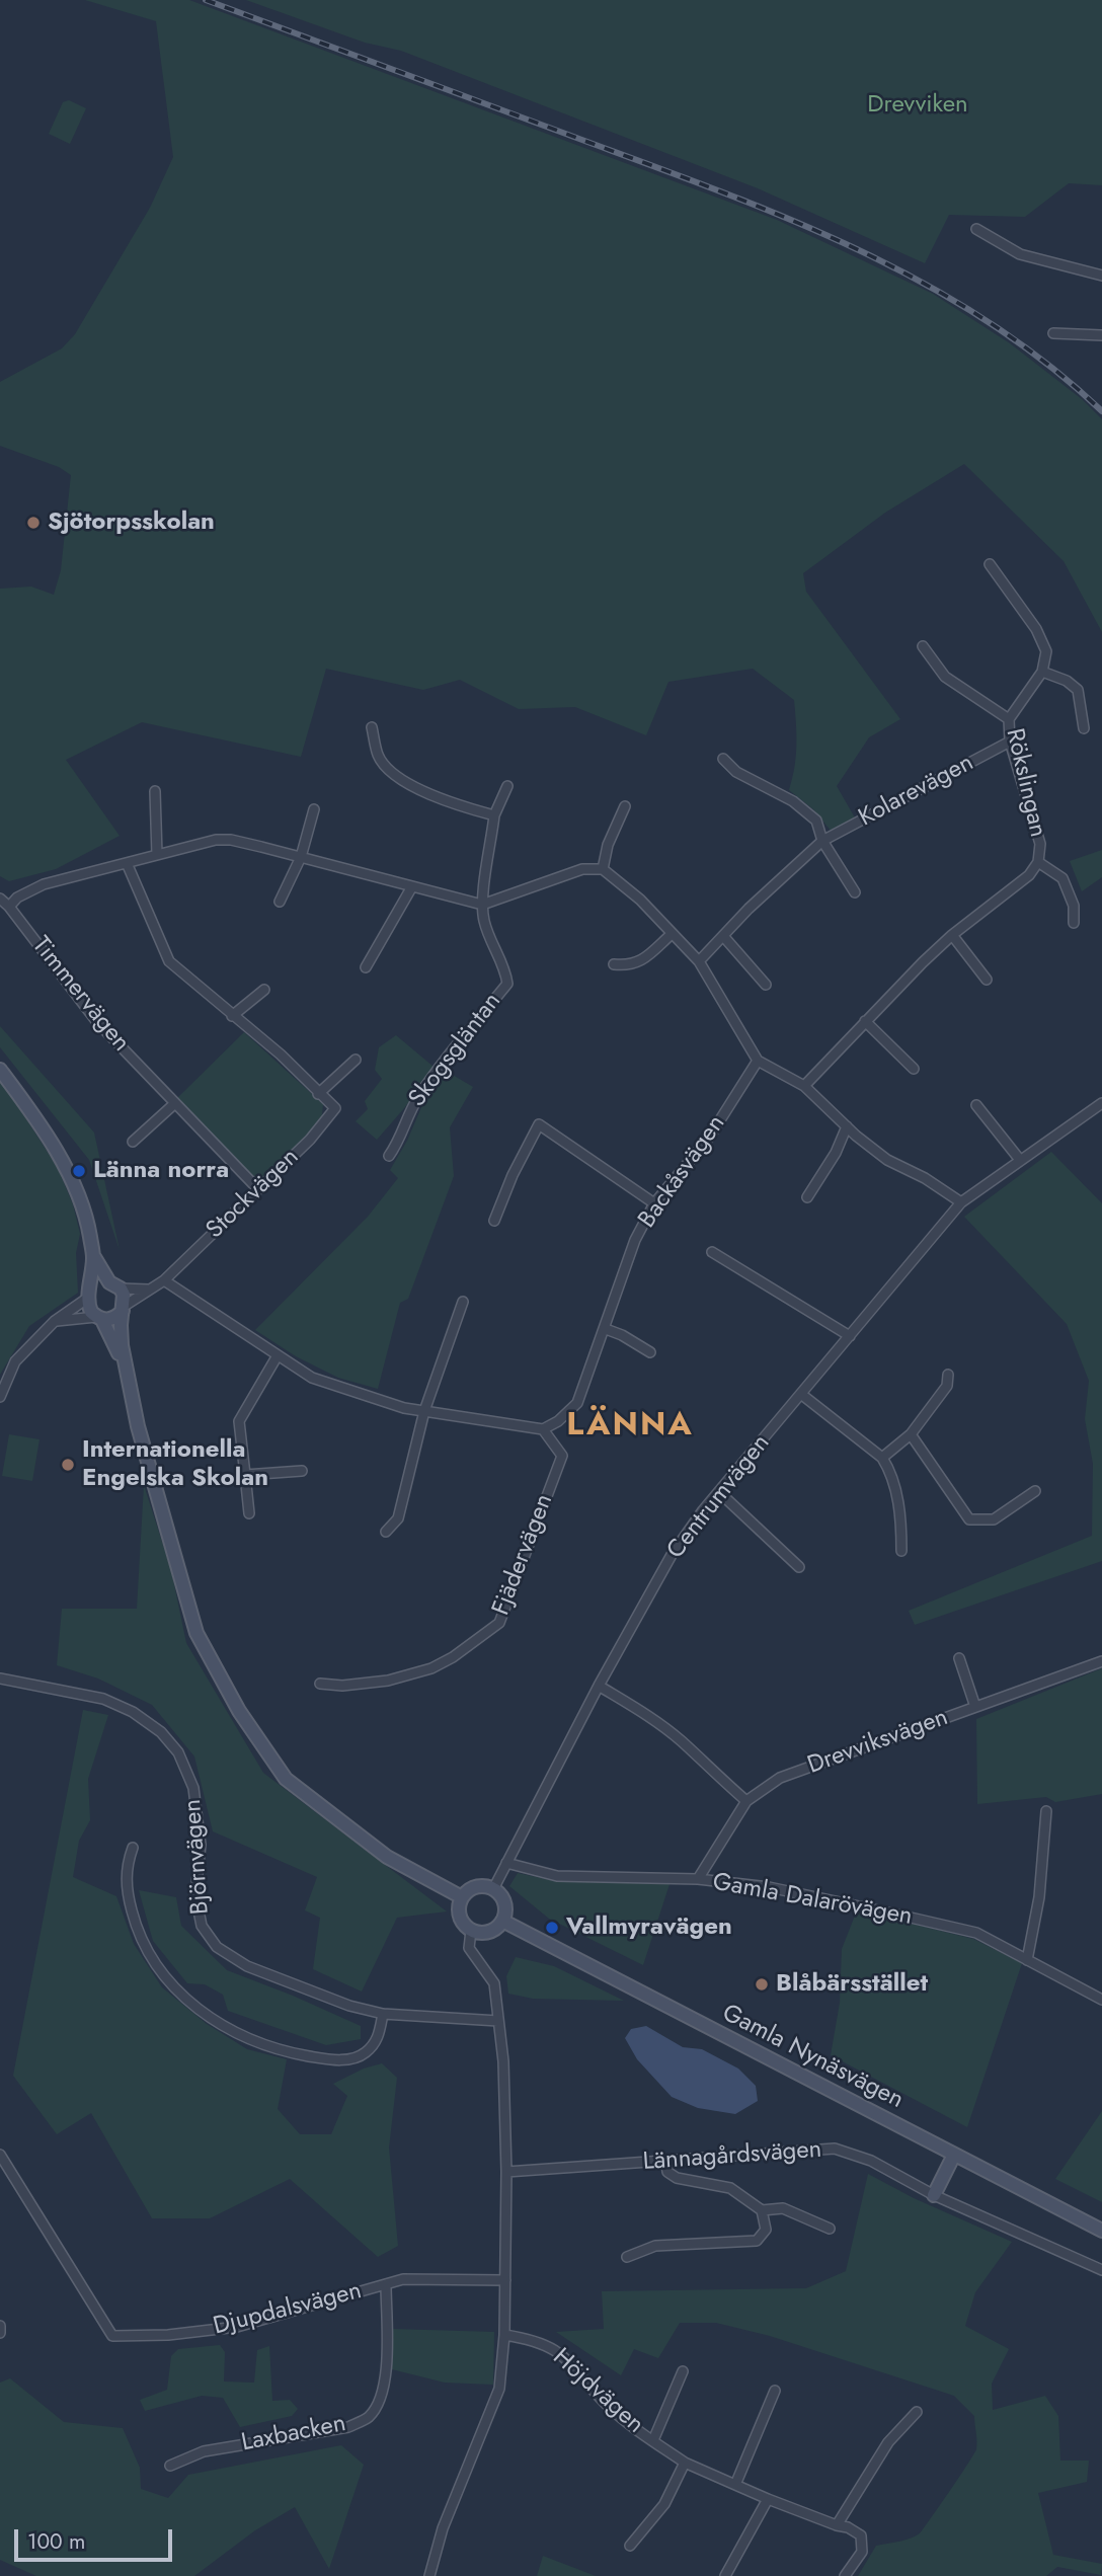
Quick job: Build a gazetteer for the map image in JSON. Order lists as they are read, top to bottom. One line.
{"streets":{"street":["Rökslingan","Kolarevägen","Timmervägen","Skogsgläntan","Backåsvägen","Stockvägen","Centrumvägen","Fjädervägen","Drevviksvägen","Björnvägen","Gamla Dalarövägen","Gamla Nynäsvägen","Lännagårdsvägen","Djupdalsvägen","Höjdvägen","Laxbacken"]},"crossings":[["Rökslingan","Kolarevägen"],["Timmervägen","Stockvägen"],["Backåsvägen","Fjädervägen"],["Centrumvägen","Gamla Dalarövägen"],["Centrumvägen","Gamla Nynäsvägen"],["Drevviksvägen","Gamla Dalarövägen"],["Djupdalsvägen","Laxbacken"]],"districts":["LÄNNA"],"parks":["Drevviken"],"places":["Sjötorpsskolan","Länna norra","Internationella Engelska Skolan","Vallmyravägen","Blåbärsstället"],"scale_bar":"100 m"}
